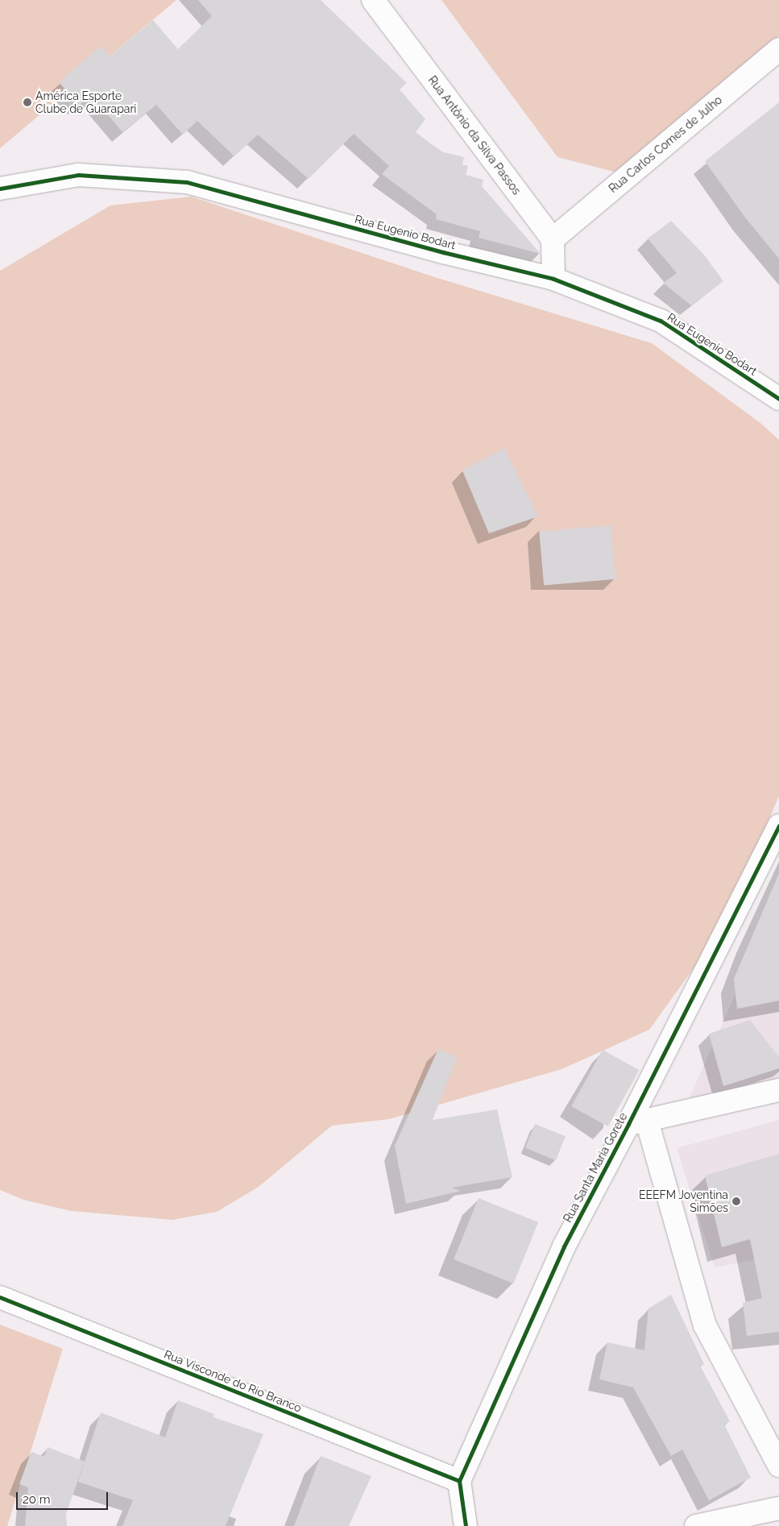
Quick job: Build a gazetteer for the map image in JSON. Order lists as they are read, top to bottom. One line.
{"streets":{"street":["Rua Antônio da Silva Passos","Rua Carlos Comes de Julho","Rua Eugenio Bodart","Rua Santa Maria Gorete","Rua Visconde do Rio Branco"]},"crossings":[["Rua Antônio da Silva Passos","Rua Carlos Comes de Julho"],["Rua Santa Maria Gorete","Rua Visconde do Rio Branco"]],"places":["América Esporte Clube de Guarapari","EEEFM Joventina Simões"],"scale_bar":"20 m"}
